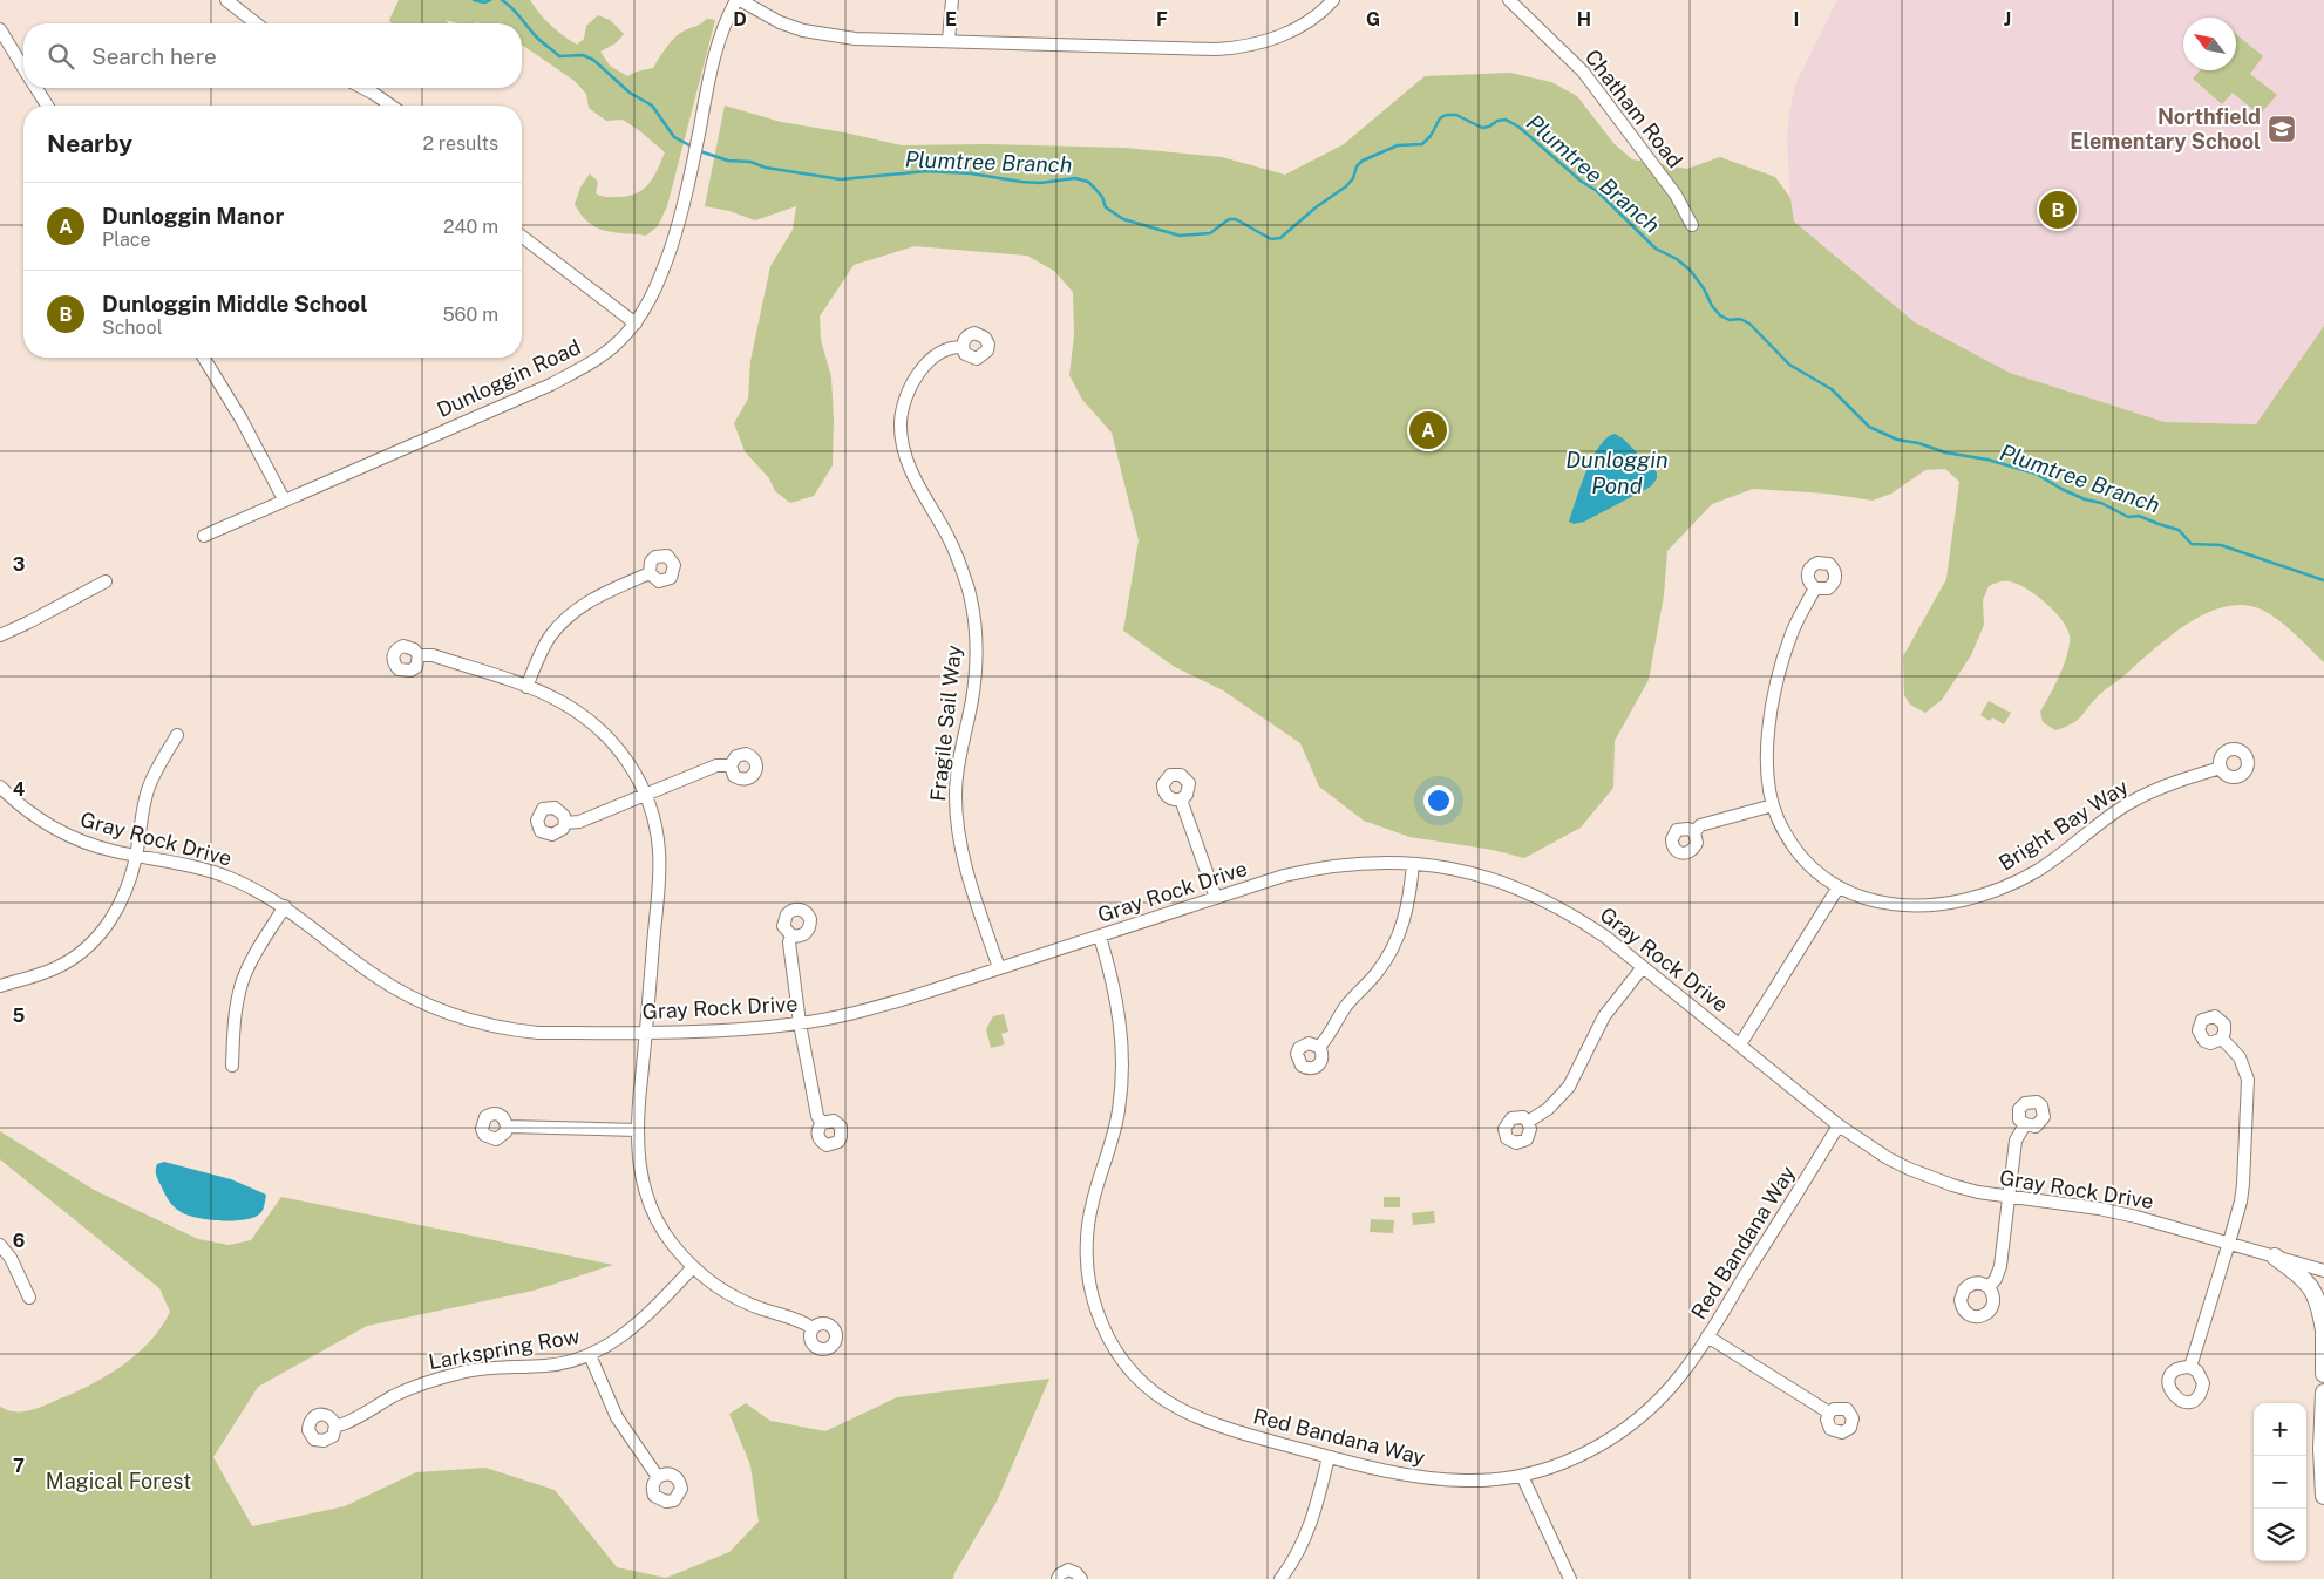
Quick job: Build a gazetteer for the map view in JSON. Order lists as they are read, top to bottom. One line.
{"streets":{"street":["Chatham Road","Dunloggin Road","Fragile Sail Way","Bright Bay Way","Gray Rock Drive","Red Bandana Way","Larkspring Row"]},"crossings":[["Fragile Sail Way","Gray Rock Drive"],["Gray Rock Drive","Red Bandana Way"]],"water":["Plumtree Branch","Dunloggin Pond"],"parks":["Magical Forest"],"places":{"school or university":["Northfield Elementary School"]},"north":"top left","page":{"search":"Search here","heading":["Nearby","2 results"],"list":[{"mark":"A","name":"Dunloggin Manor","note":"Place","value":"240 m"},{"mark":"B","name":"Dunloggin Middle School","note":"School","value":"560 m"}],"pins":["B","A"],"map_buttons":["+","−"]},"grid":{"columns":["D","E","F","G","H","I","J"],"rows":["3","4","5","6","7"]}}
